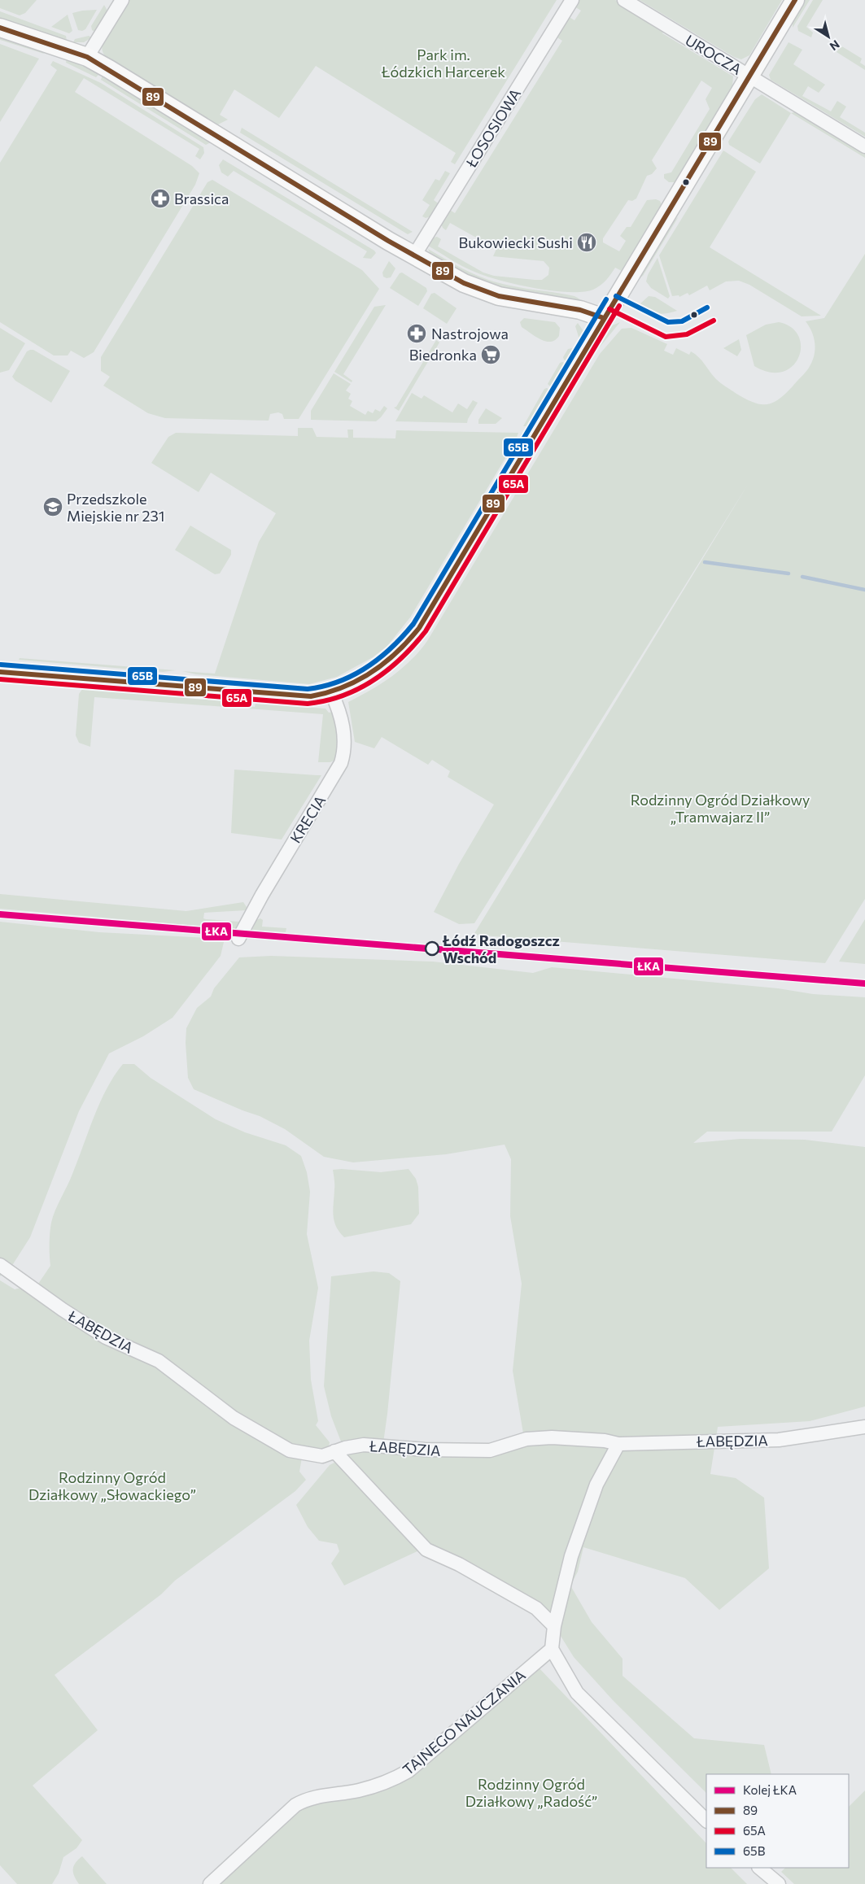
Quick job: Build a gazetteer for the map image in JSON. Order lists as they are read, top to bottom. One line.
{"streets":{"street":["UROCZA","ŁOSOSIOWA","KRECIA","ŁABĘDZIA","TAJNEGO NAUCZANIA"]},"parks":["Park im. Łódzkich Harcerek","Rodzinny Ogród Działkowy „Tramwajarz II”","Rodzinny Ogród Działkowy „Słowackiego”","Rodzinny Ogród Działkowy „Radość”"],"places":{"pharmacy":["Brassica","Nastrojowa"],"restaurant":["Bukowiecki Sushi"],"supermarket":["Biedronka"],"school or university":["Przedszkole Miejskie nr 231"],"other":["Łódź Radogoszcz Wschód"]},"lines":["transit line 89","transit line 65B","transit line 65A","rail line ŁKA"],"legend":["Kolej ŁKA","89","65A","65B"],"north":"bottom right"}
